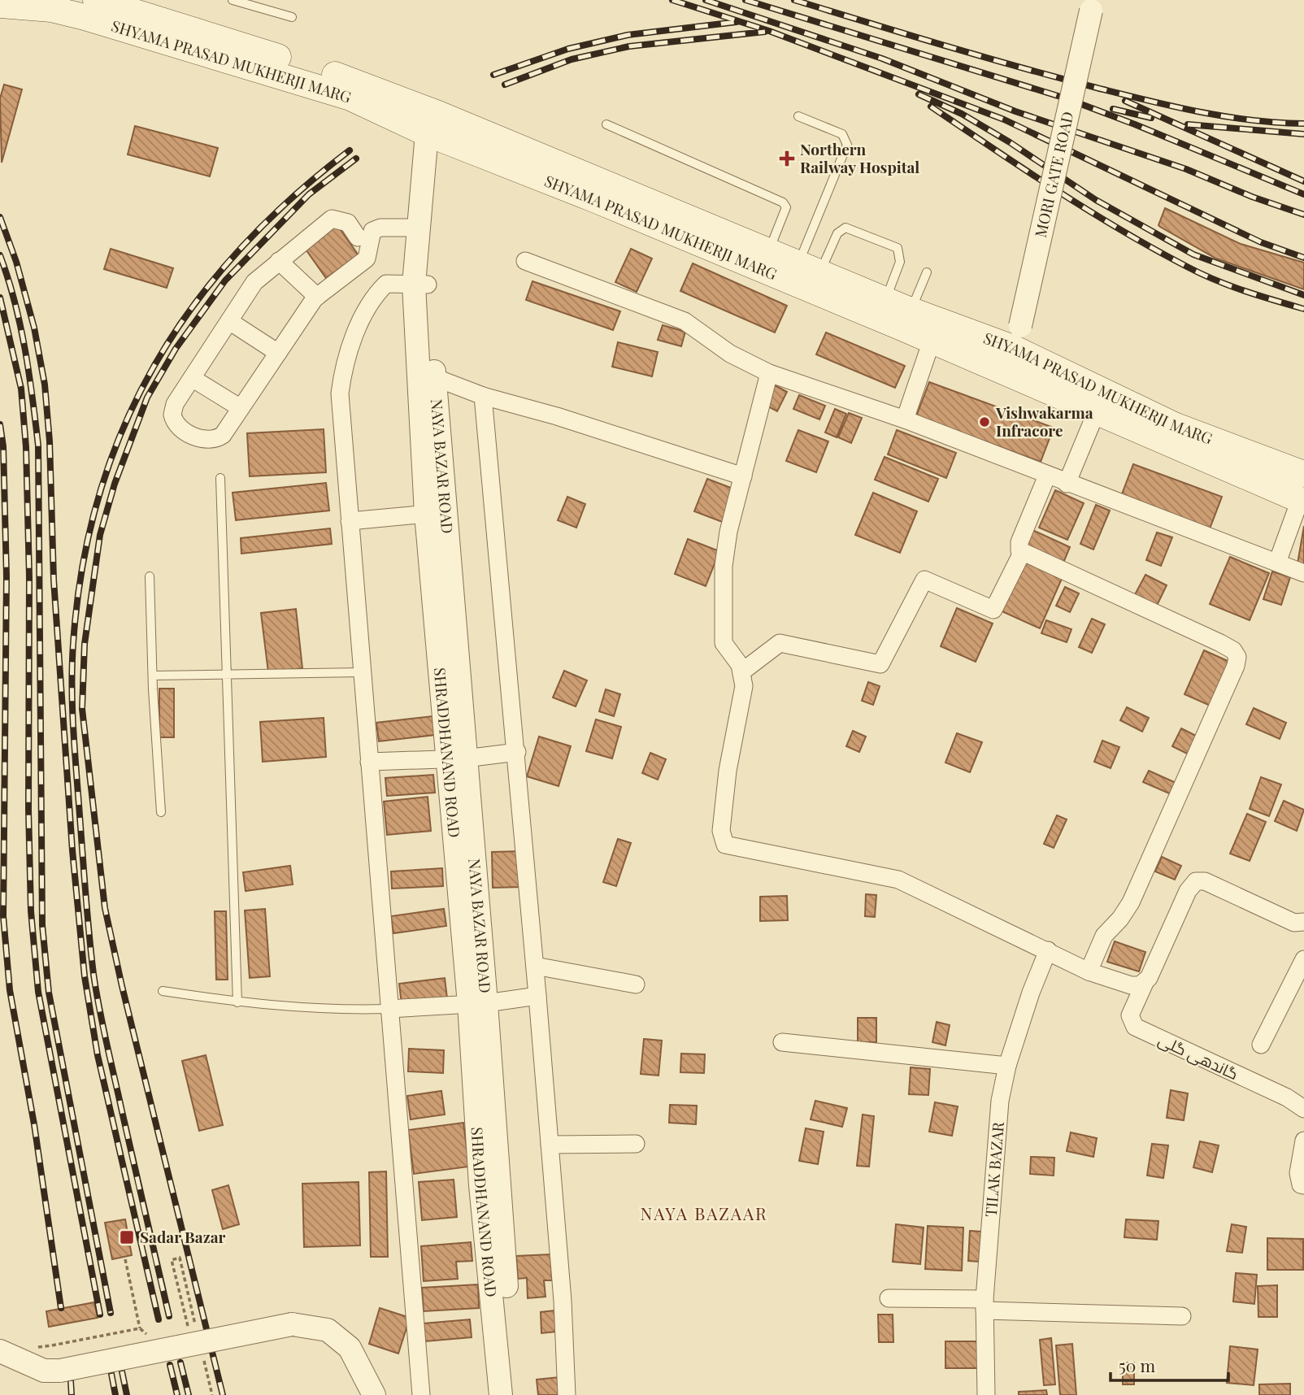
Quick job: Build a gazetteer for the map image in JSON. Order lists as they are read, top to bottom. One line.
{"streets":{"main road":["SHYAMA PRASAD MUKHERJI MARG"],"street":["MORI GATE ROAD","NAYA BAZAR ROAD","SHRADDHANAND ROAD","گاندھی گلی","TILAK BAZAR"]},"crossings":[["SHYAMA PRASAD MUKHERJI MARG","MORI GATE ROAD"],["SHYAMA PRASAD MUKHERJI MARG","NAYA BAZAR ROAD"],["NAYA BAZAR ROAD","SHRADDHANAND ROAD"]],"districts":["NAYA BAZAAR"],"places":{"health":["Northern Railway Hospital"],"other":["Vishwakarma Infracore"],"transit":["Sadar Bazar"]},"scale_bar":"50 m"}
